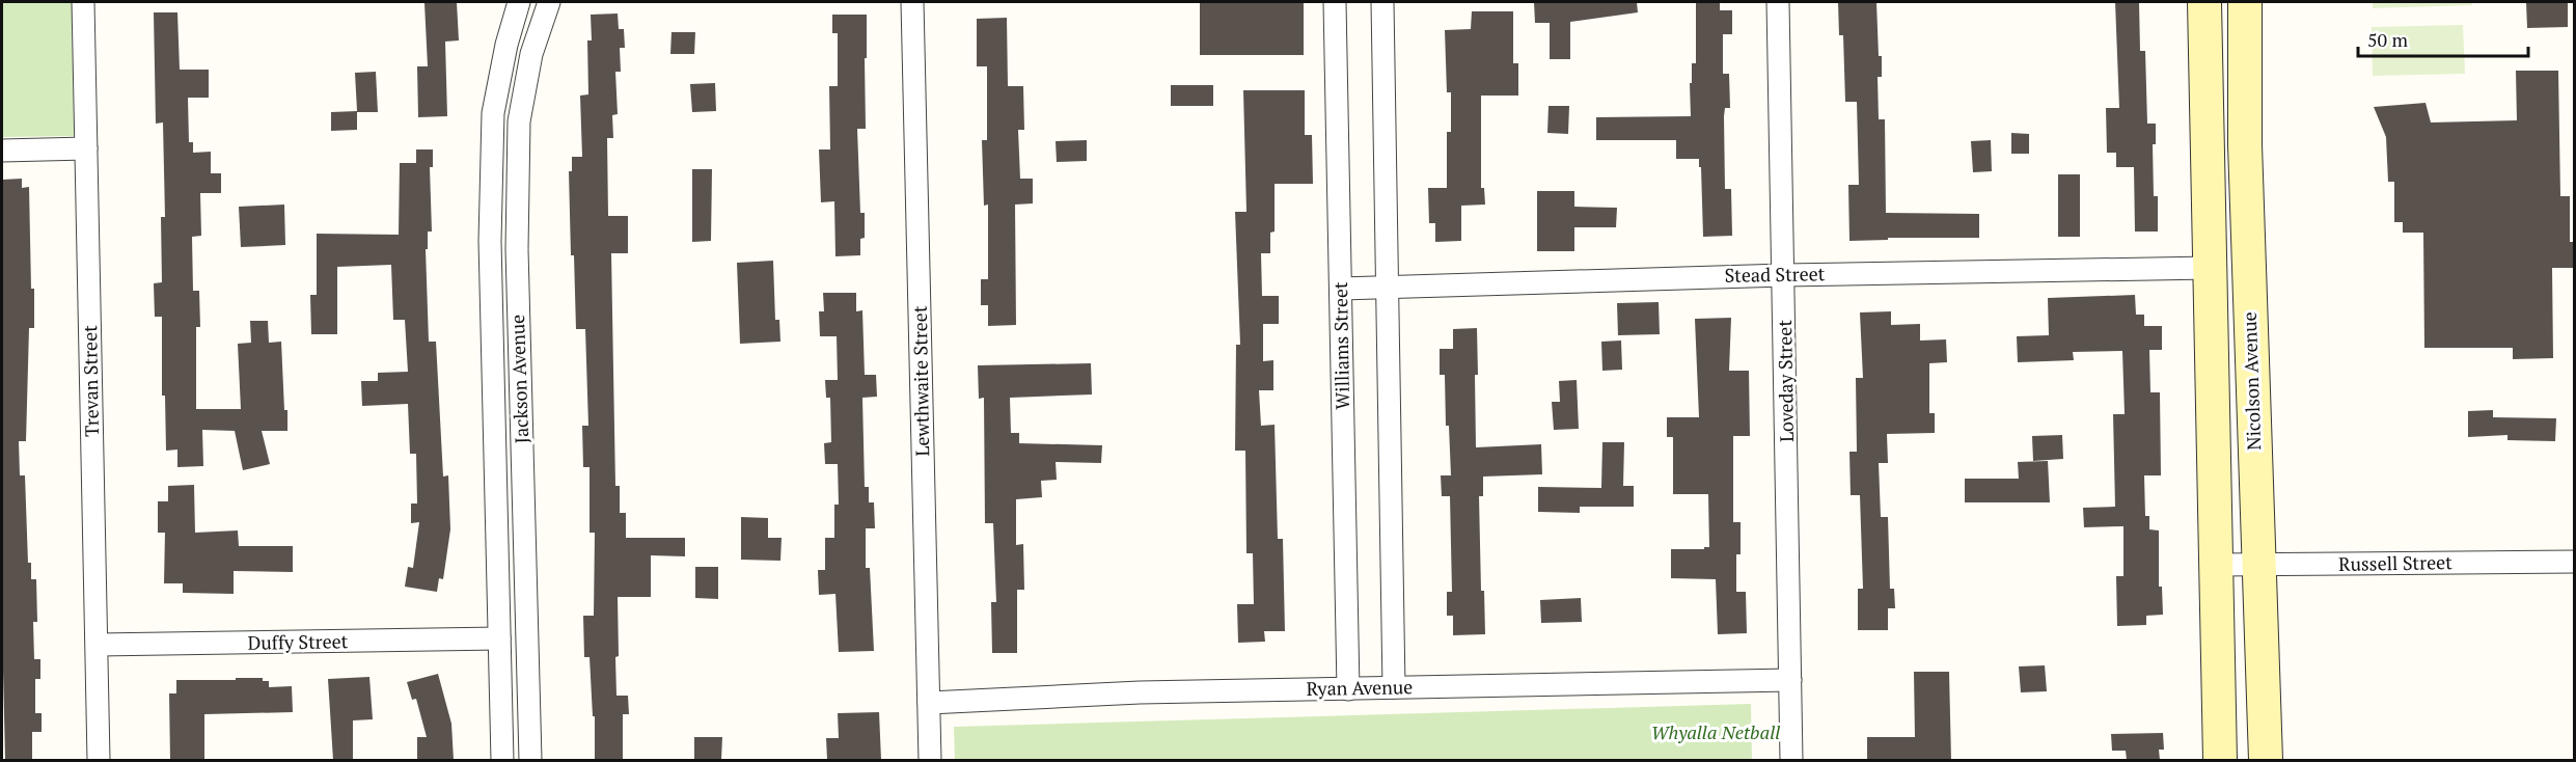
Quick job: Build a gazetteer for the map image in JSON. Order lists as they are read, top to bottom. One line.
{"streets":{"main road":["Nicolson Avenue"],"street":["Stead Street","Williams Street","Jackson Avenue","Trevan Street","Lewthwaite Street","Loveday Street","Russell Street","Duffy Street","Ryan Avenue"]},"crossings":[["Stead Street","Williams Street"],["Stead Street","Loveday Street"],["Williams Street","Ryan Avenue"],["Jackson Avenue","Duffy Street"],["Trevan Street","Duffy Street"],["Lewthwaite Street","Ryan Avenue"],["Loveday Street","Ryan Avenue"],["Nicolson Avenue","Russell Street"]],"parks":["Whyalla Netball"],"scale_bar":"50 m"}
